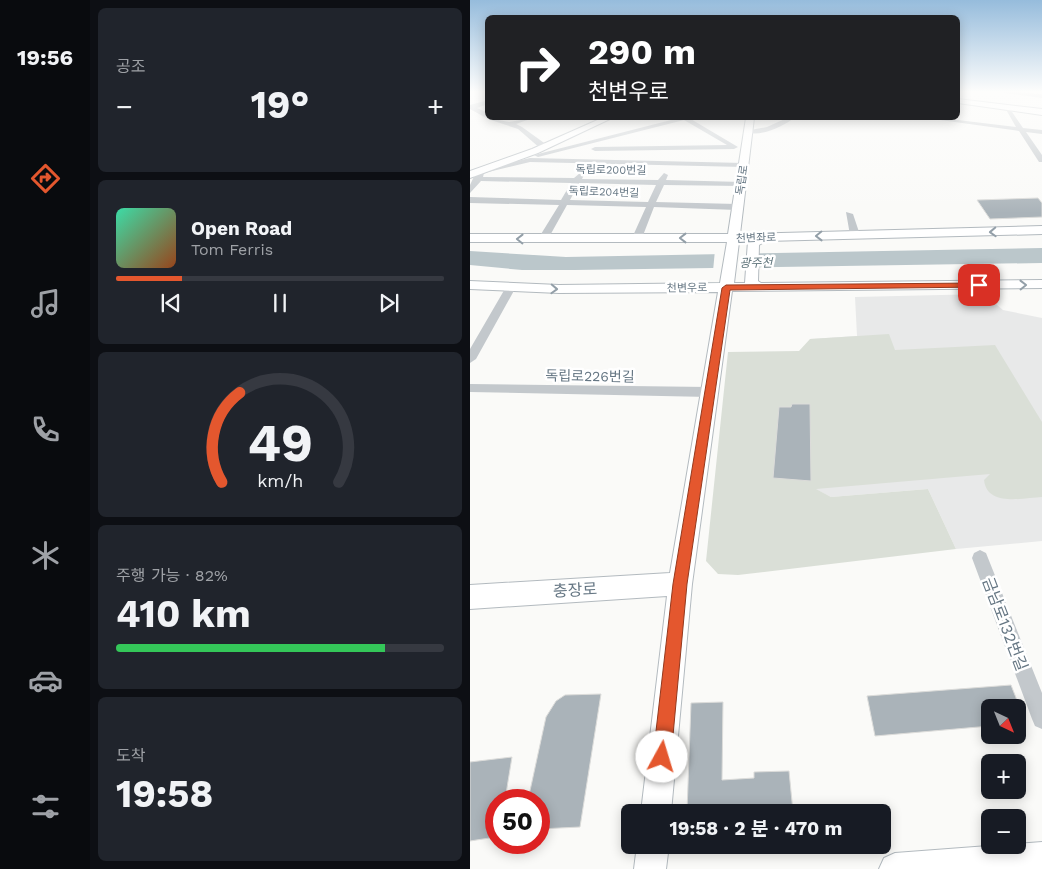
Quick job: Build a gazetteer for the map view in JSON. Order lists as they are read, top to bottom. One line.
{"streets":{"street":["독립로200번길","독립로","독립로204번길","천변좌로","천변우로","독립로226번길","충장로","금남로132번길"]},"crossings":[["독립로200번길","독립로"],["독립로","독립로204번길"],["독립로","천변좌로"],["독립로","천변우로"]],"water":["광주천"],"north":"bottom right","page":{"tabs":"19:56","tile":["공조",["주행 가능 · 82%","410 km"],["도착","19:58"]],"turn":["290 m","천변우로"],"heat":["−","19°","+"],"song":["Open Road","Tom Ferris"],"map_buttons":["+","−"],"limit":"50","trip":"19:58 · 2 분 · 470 m","gauge":["49","km/h"]}}
